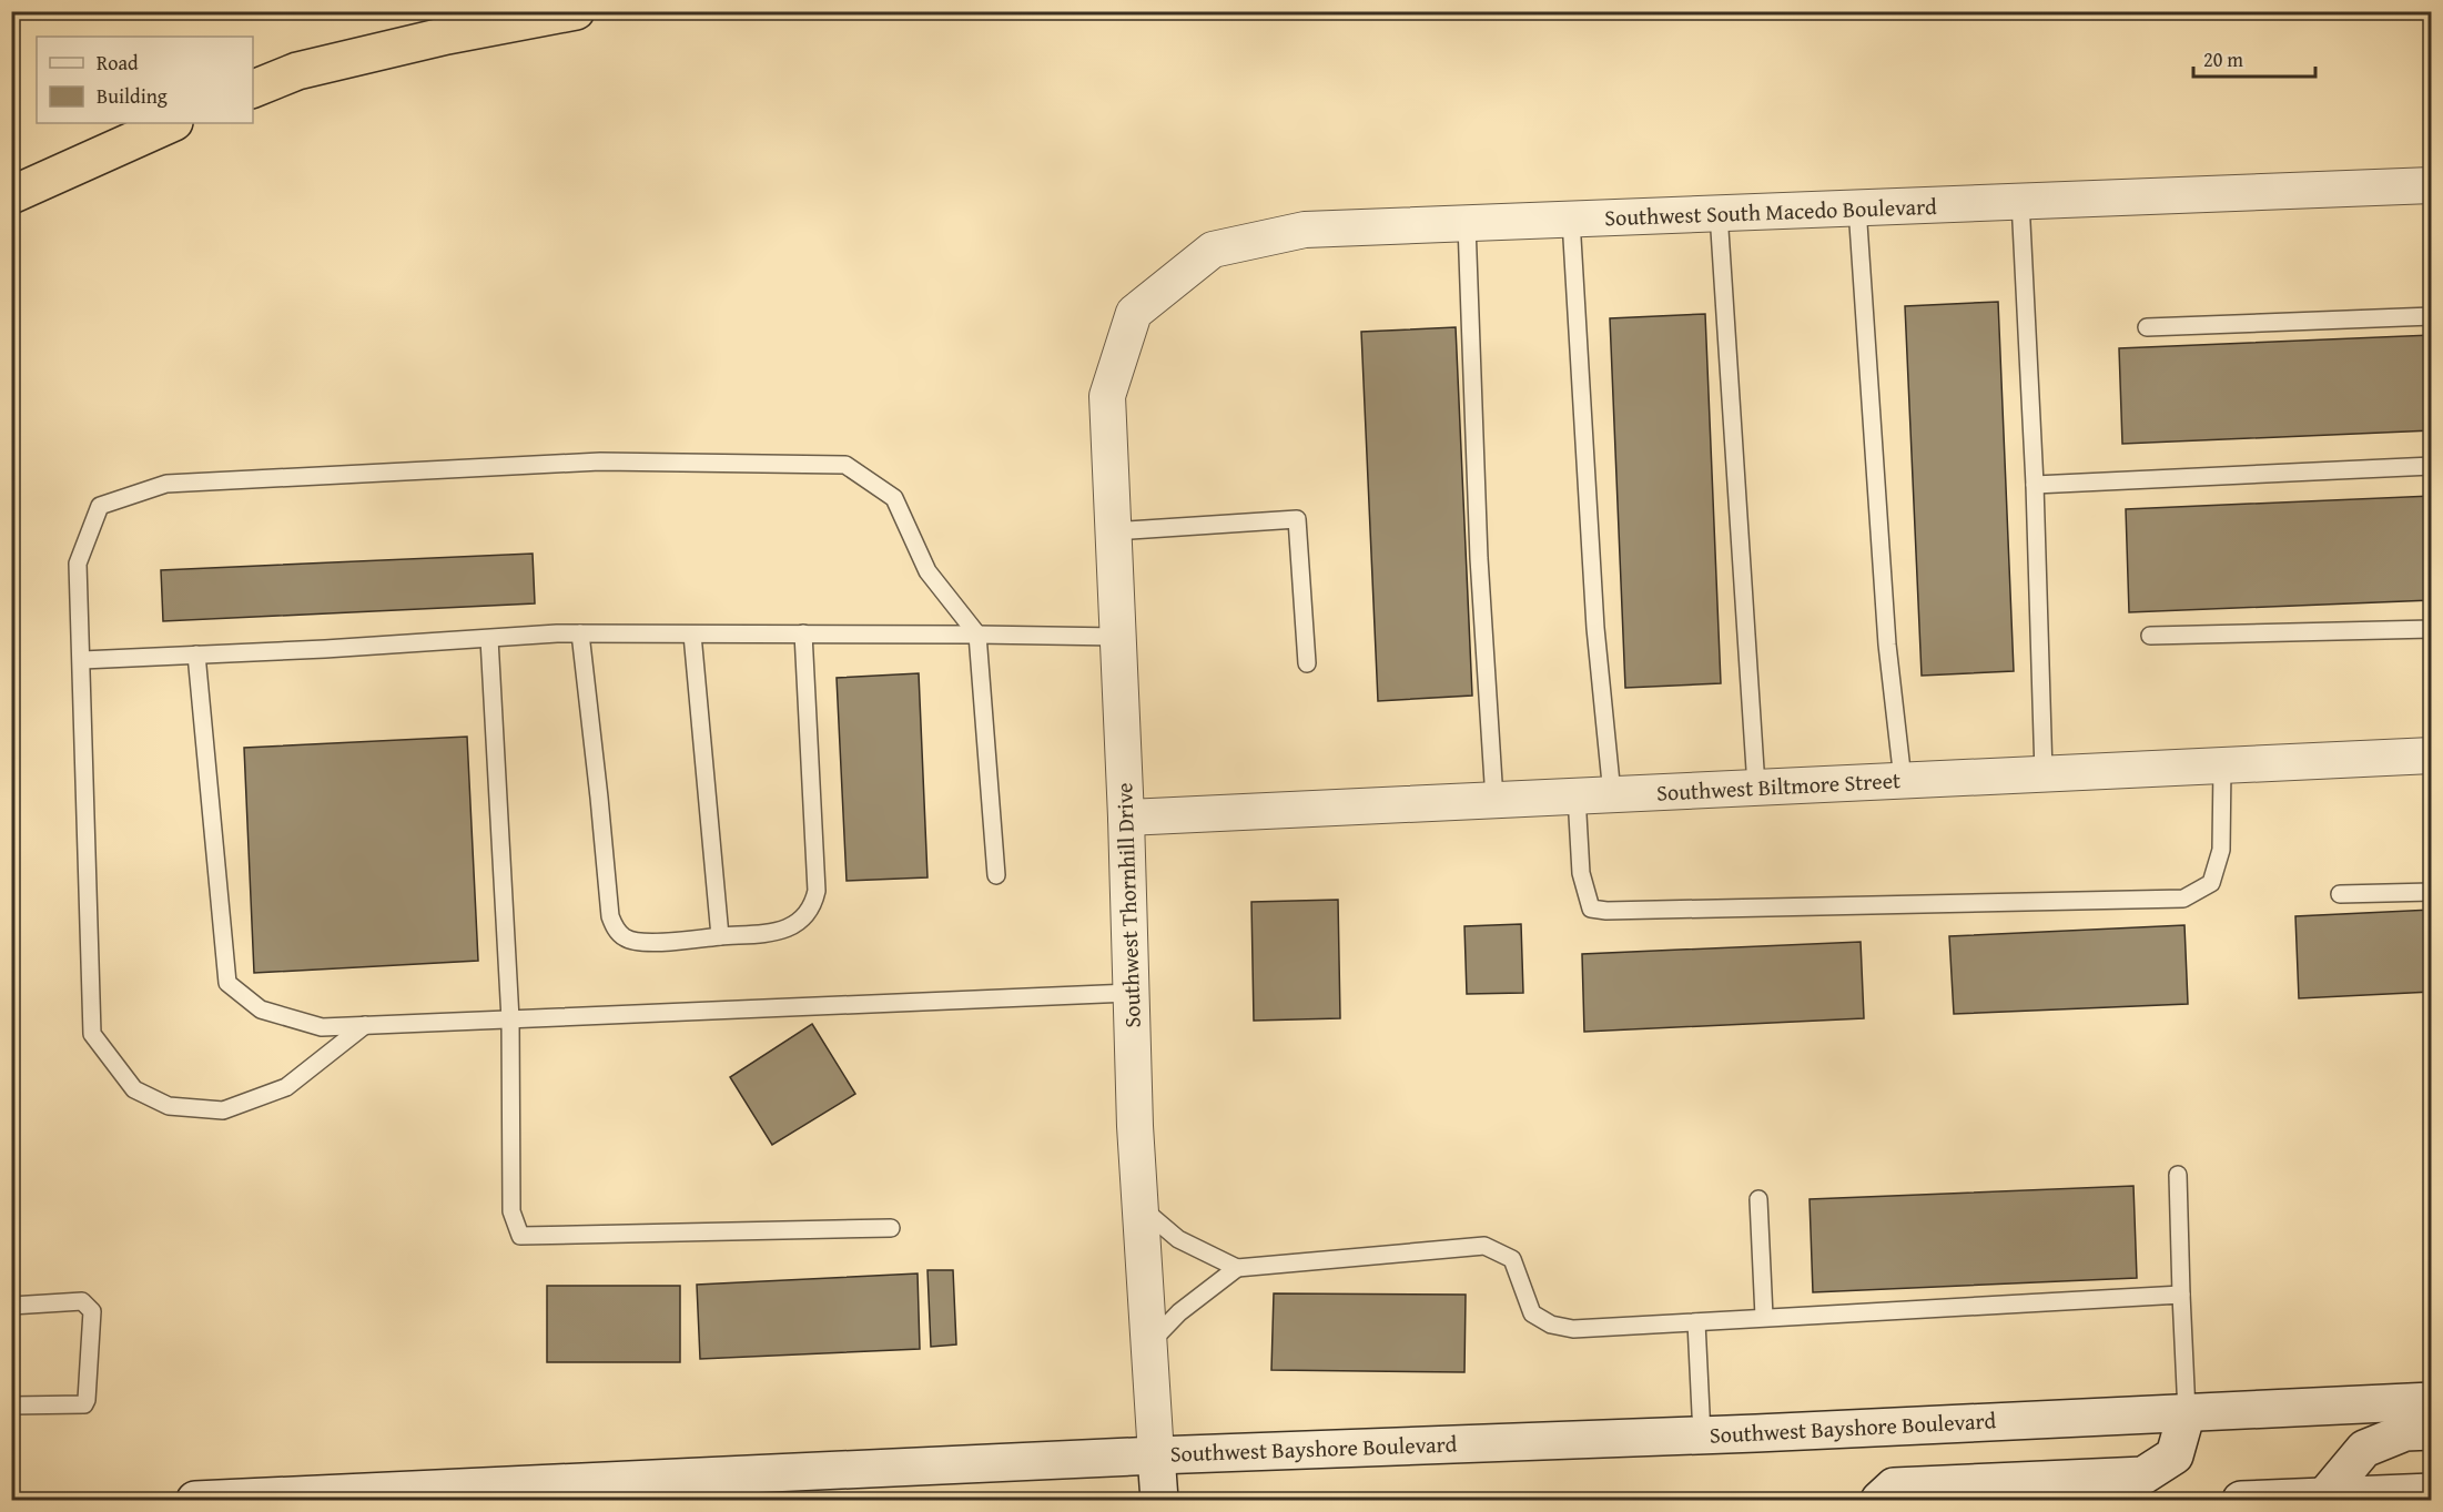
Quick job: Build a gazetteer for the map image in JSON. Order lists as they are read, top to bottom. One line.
{"streets":{"main road":["Southwest Thornhill Drive","Southwest Bayshore Boulevard"],"street":["Southwest South Macedo Boulevard","Southwest Biltmore Street"]},"crossings":[["Southwest South Macedo Boulevard","Southwest Thornhill Drive"],["Southwest Biltmore Street","Southwest Thornhill Drive"],["Southwest Thornhill Drive","Southwest Bayshore Boulevard"]],"legend":["Road","Building"],"scale_bar":"20 m"}
